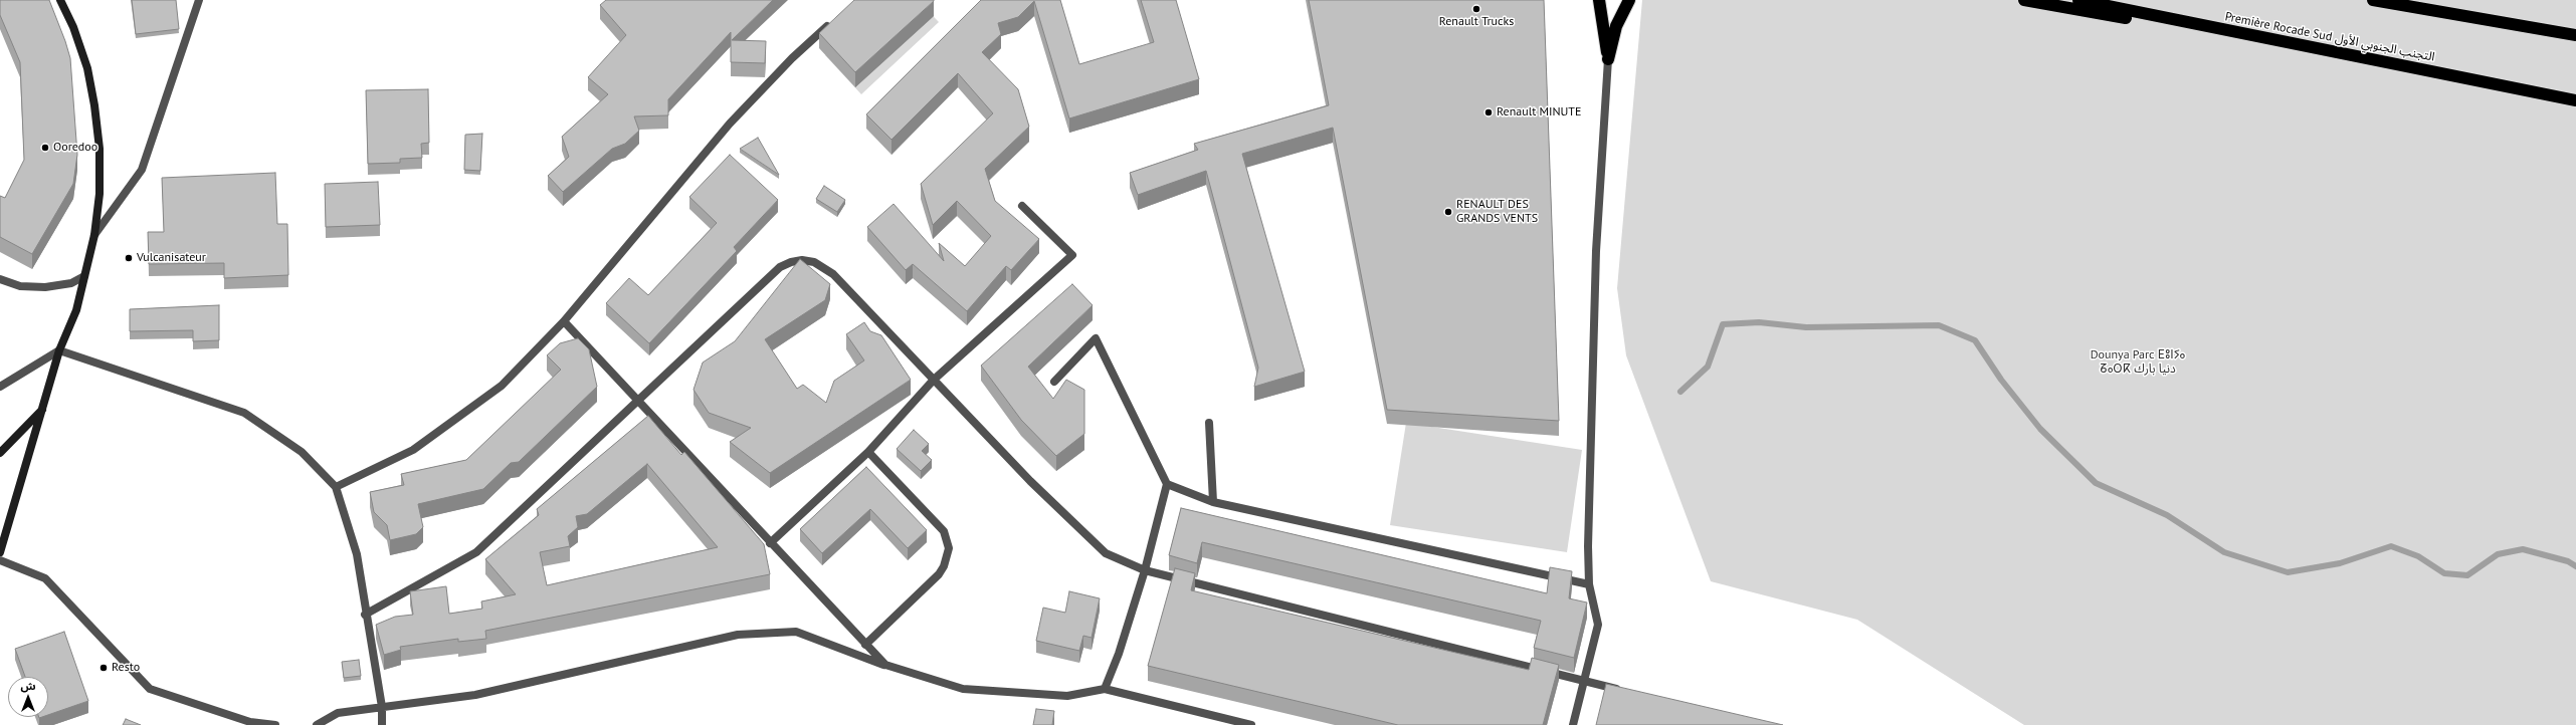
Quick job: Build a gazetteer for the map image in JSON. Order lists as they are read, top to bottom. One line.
{"streets":{"highway":["Première Rocade Sud التجنب الجنوبي الأول"]},"parks":["Dounya Parc ⴹⵓⵏⵢⴰ ⵒⴰⵔⴽ دنيا بارك"],"places":["Renault Trucks","Renault MINUTE","Ooredoo","RENAULT DES GRANDS VENTS","Vulcanisateur","Resto"],"north":"top"}
